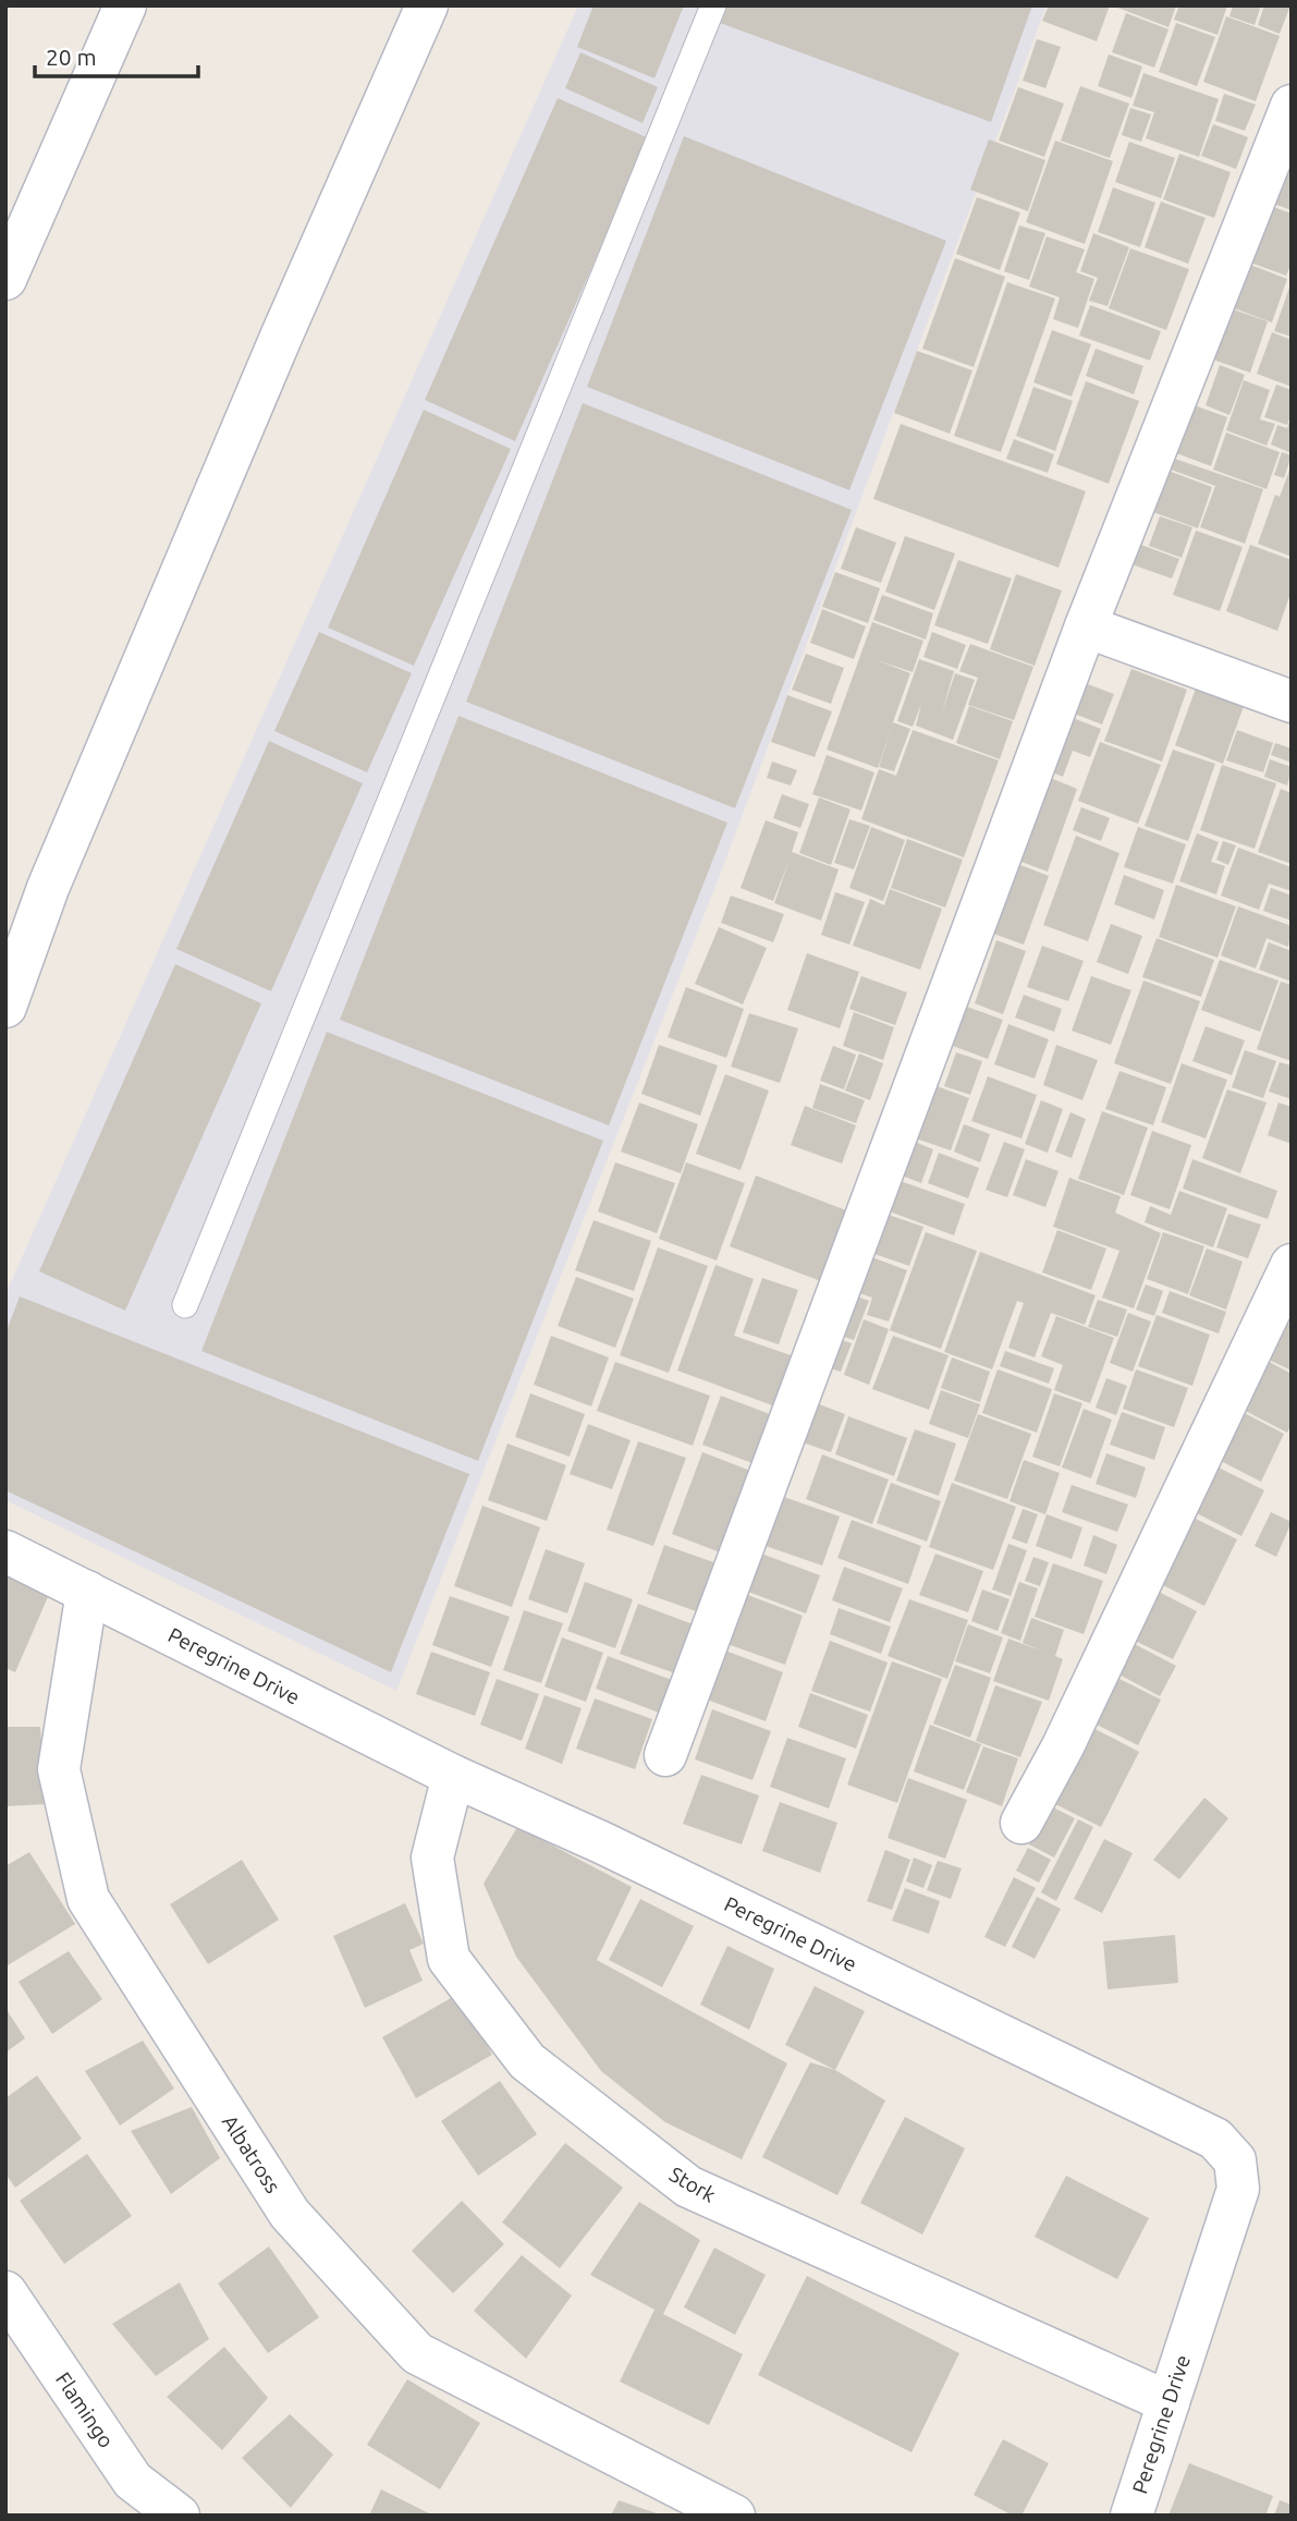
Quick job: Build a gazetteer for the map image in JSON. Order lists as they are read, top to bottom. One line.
{"streets":{"street":["Peregrine Drive","Albatross","Stork","Flamingo"]},"crossings":[["Peregrine Drive","Albatross"],["Peregrine Drive","Stork"]],"scale_bar":"20 m"}
